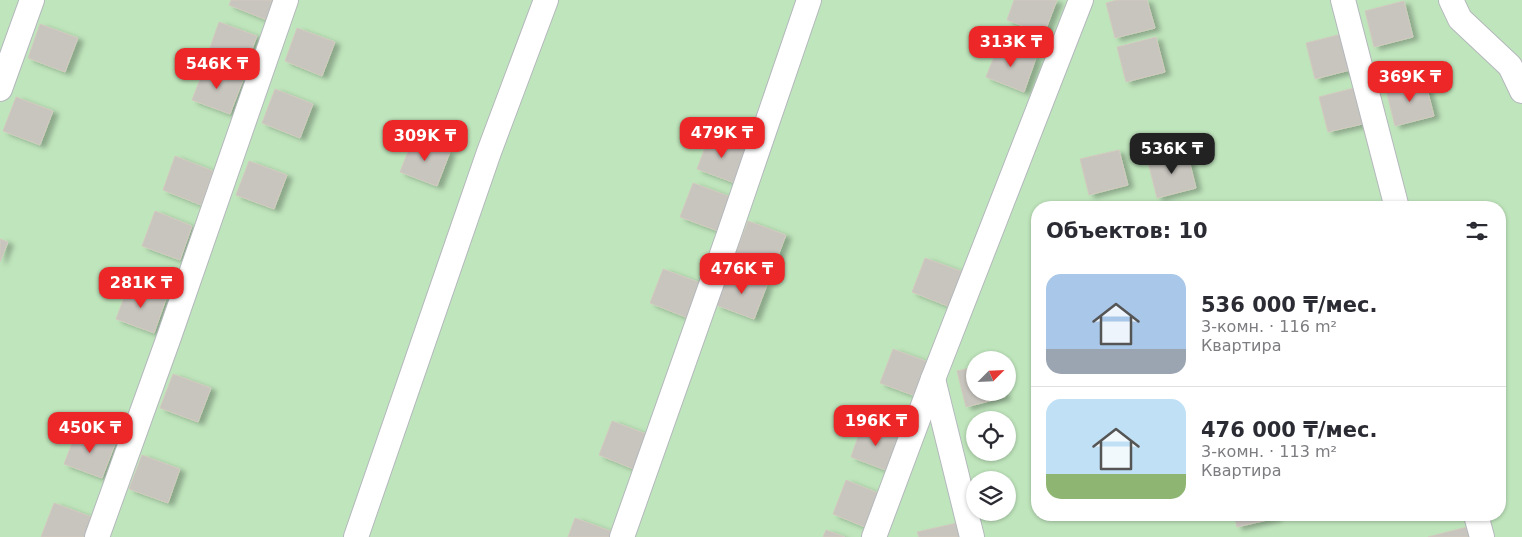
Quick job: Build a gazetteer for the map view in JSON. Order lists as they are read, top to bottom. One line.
{"north":"top right","page":{"price":["313K ₸","546K ₸","369K ₸","479K ₸","309K ₸","536K ₸","476K ₸","281K ₸","196K ₸","450K ₸"],"heading":"Объектов: 10","list":[{"name":"536 000 ₸/мес.","note":"3-комн. · 116 m² · Квартира"},{"name":"476 000 ₸/мес.","note":"3-комн. · 113 m² · Квартира"}]}}
